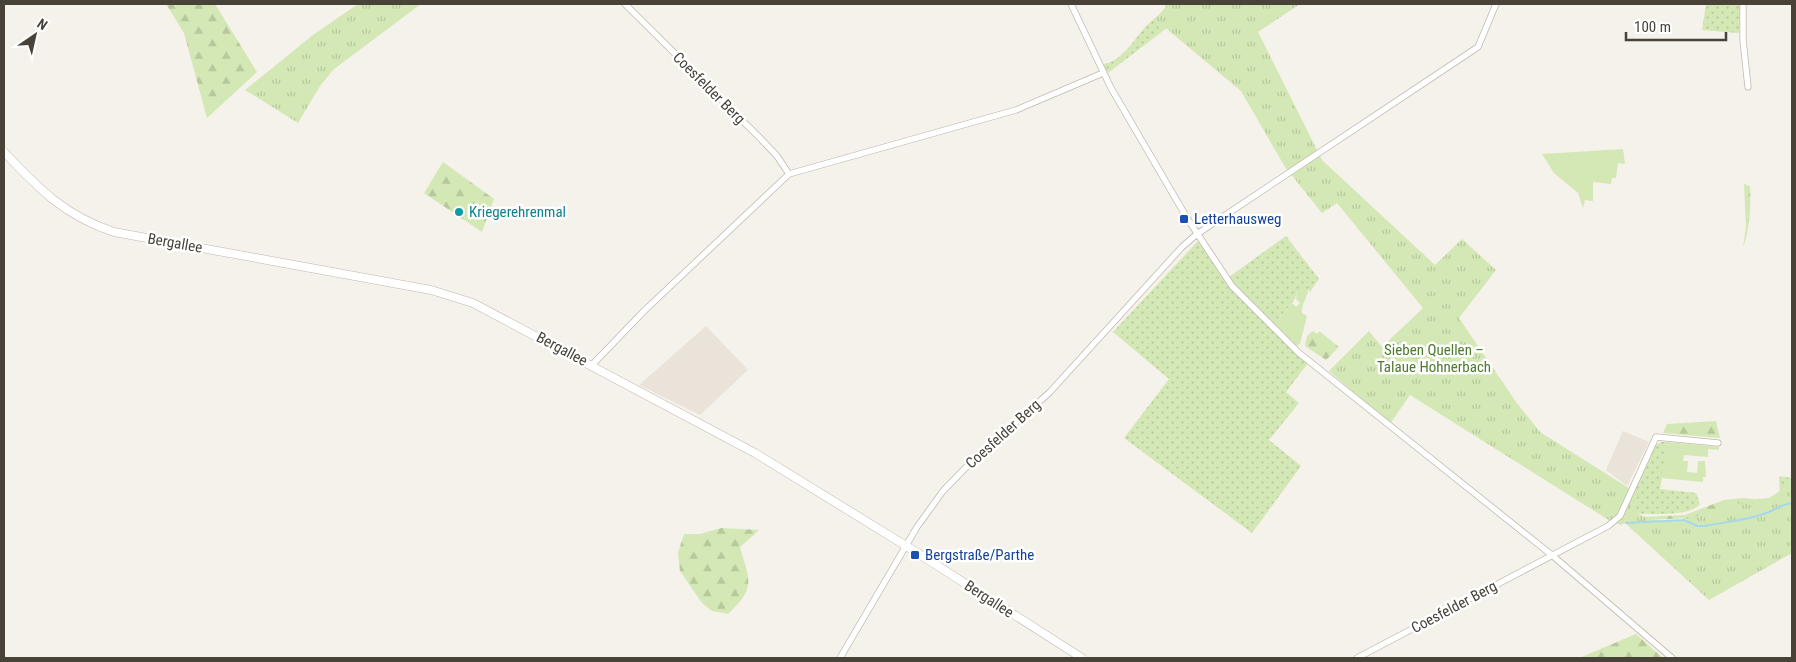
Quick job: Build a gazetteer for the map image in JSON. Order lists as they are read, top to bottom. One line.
{"streets":{"street":["Coesfelder Berg","Bergallee"]},"crossings":[["Coesfelder Berg","Bergallee"]],"parks":["Sieben Quellen – Talaue Hohnerbach"],"places":{"other":["Kriegerehrenmal"],"transit":["Letterhausweg","Bergstraße/Parthe"]},"scale_bar":"100 m","north":"top right"}
